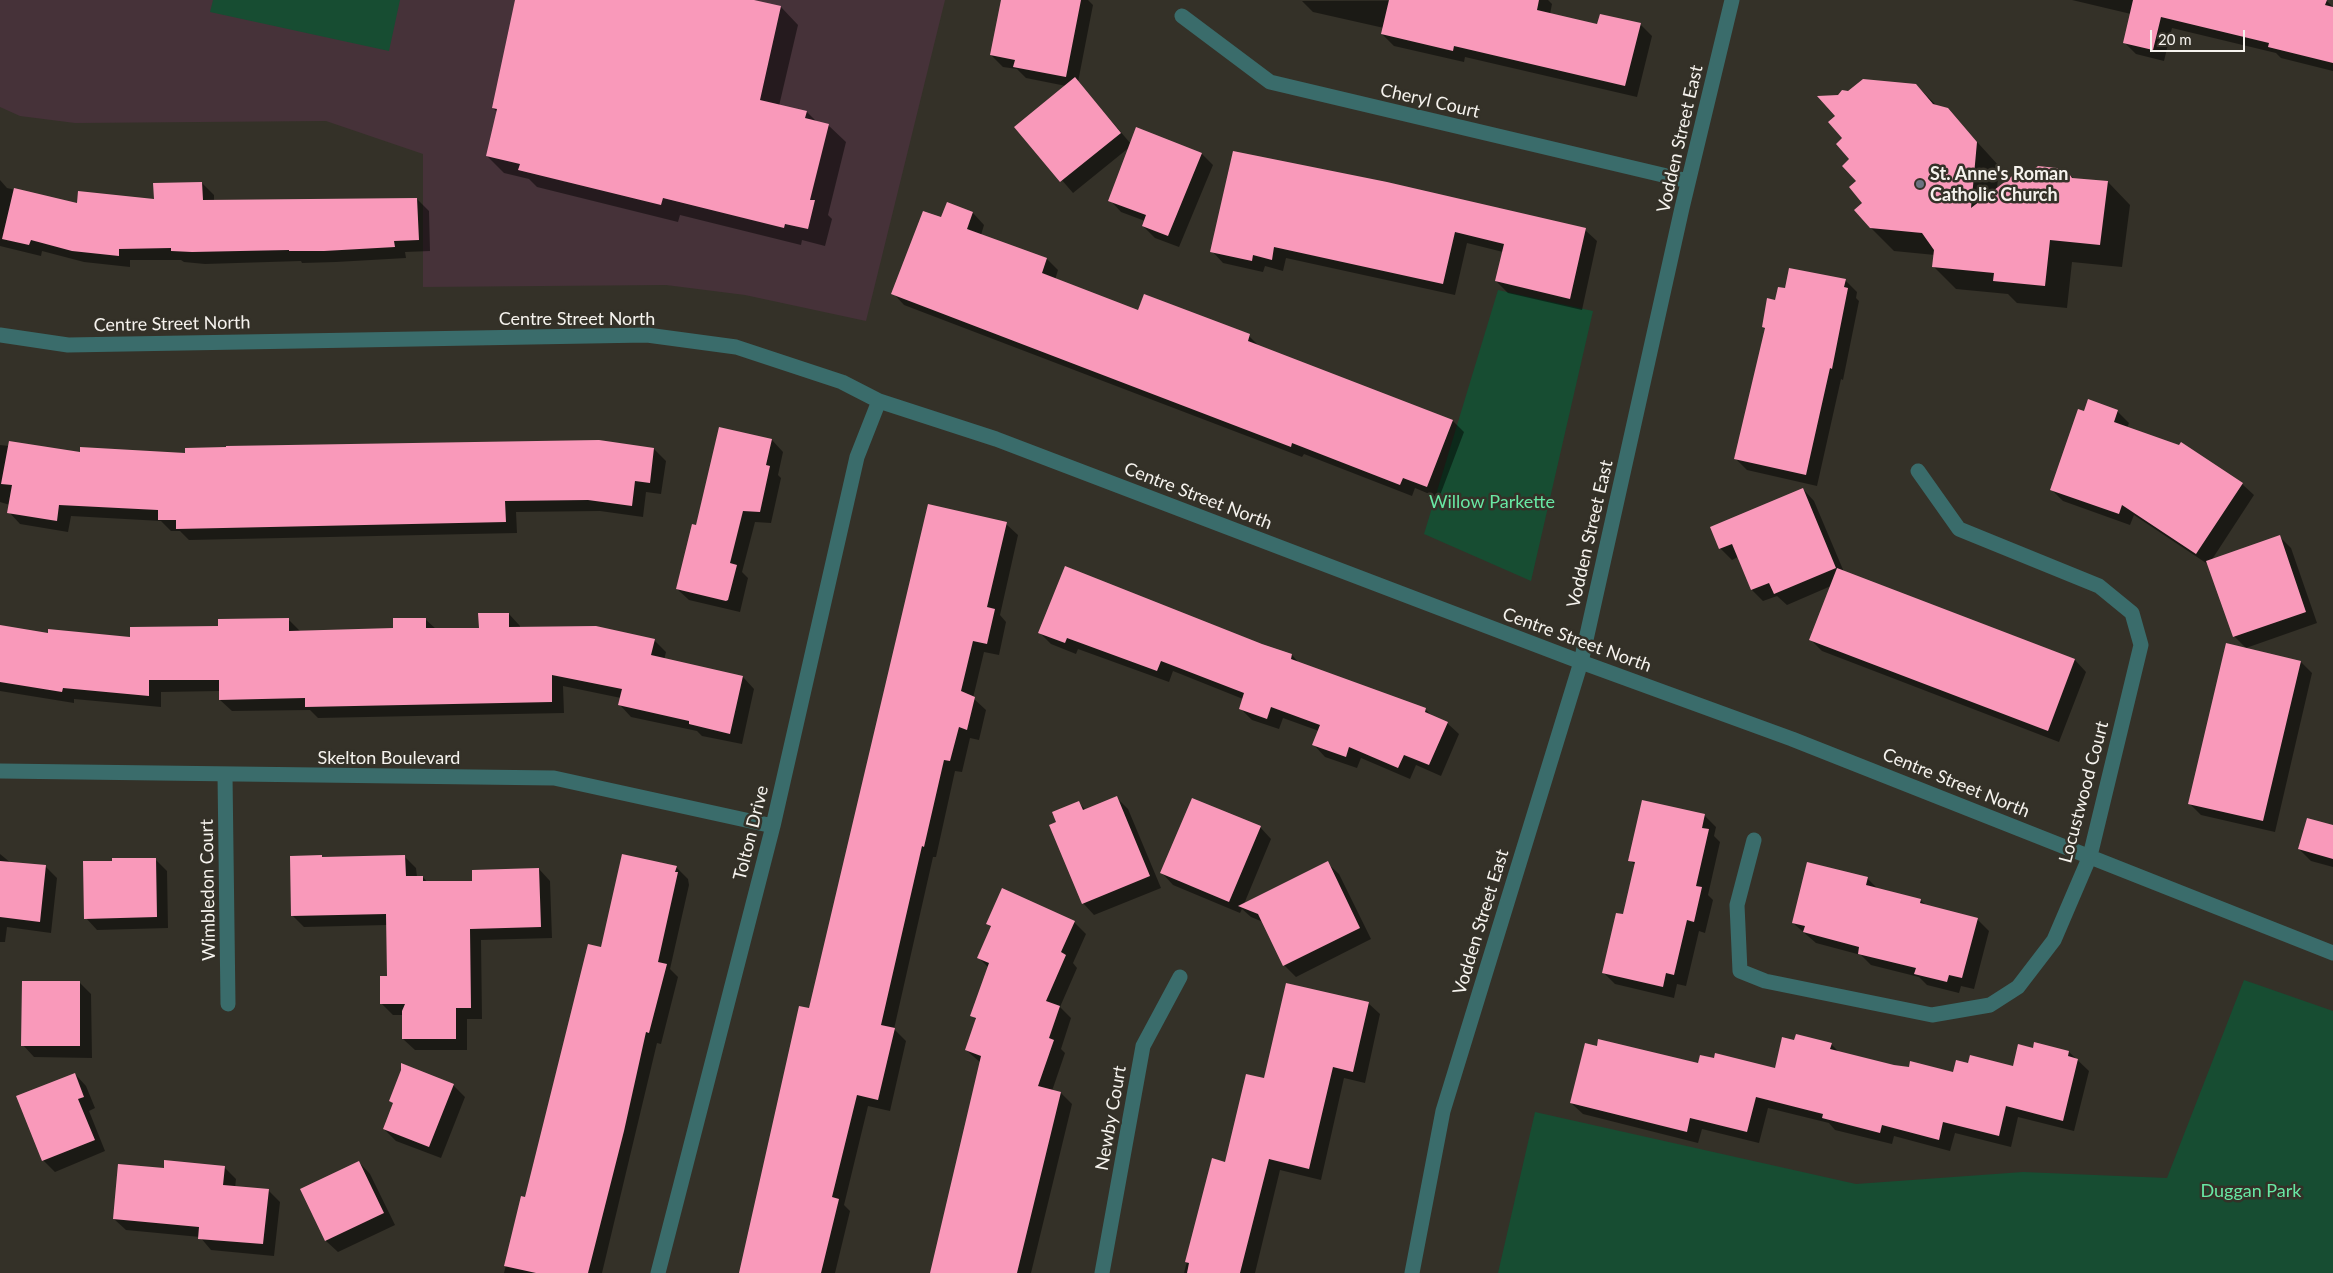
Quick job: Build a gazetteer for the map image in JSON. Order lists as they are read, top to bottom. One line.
{"streets":{"street":["Cheryl Court","Vodden Street East","Centre Street North","Skelton Boulevard","Locustwood Court","Tolton Drive","Wimbledon Court","Newby Court"]},"crossings":[["Cheryl Court","Vodden Street East"],["Vodden Street East","Centre Street North"],["Centre Street North","Locustwood Court"],["Centre Street North","Tolton Drive"],["Skelton Boulevard","Tolton Drive"],["Skelton Boulevard","Wimbledon Court"]],"parks":["Willow Parkette","Duggan Park"],"places":["St. Anne's Roman Catholic Church"],"scale_bar":"20 m"}
